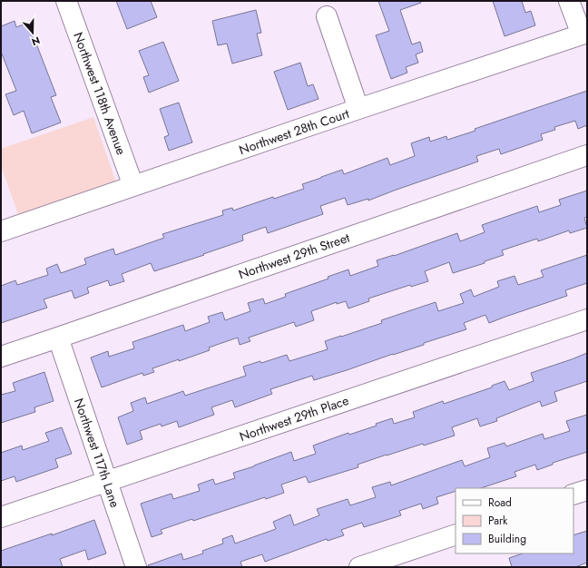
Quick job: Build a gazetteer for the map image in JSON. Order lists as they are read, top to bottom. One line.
{"streets":{"street":["Northwest 118th Avenue","Northwest 28th Court","Northwest 29th Street","Northwest 29th Place","Northwest 117th Lane"]},"crossings":[["Northwest 118th Avenue","Northwest 28th Court"],["Northwest 29th Street","Northwest 117th Lane"],["Northwest 29th Place","Northwest 117th Lane"]],"legend":["Road","Park","Building"],"north":"bottom"}
